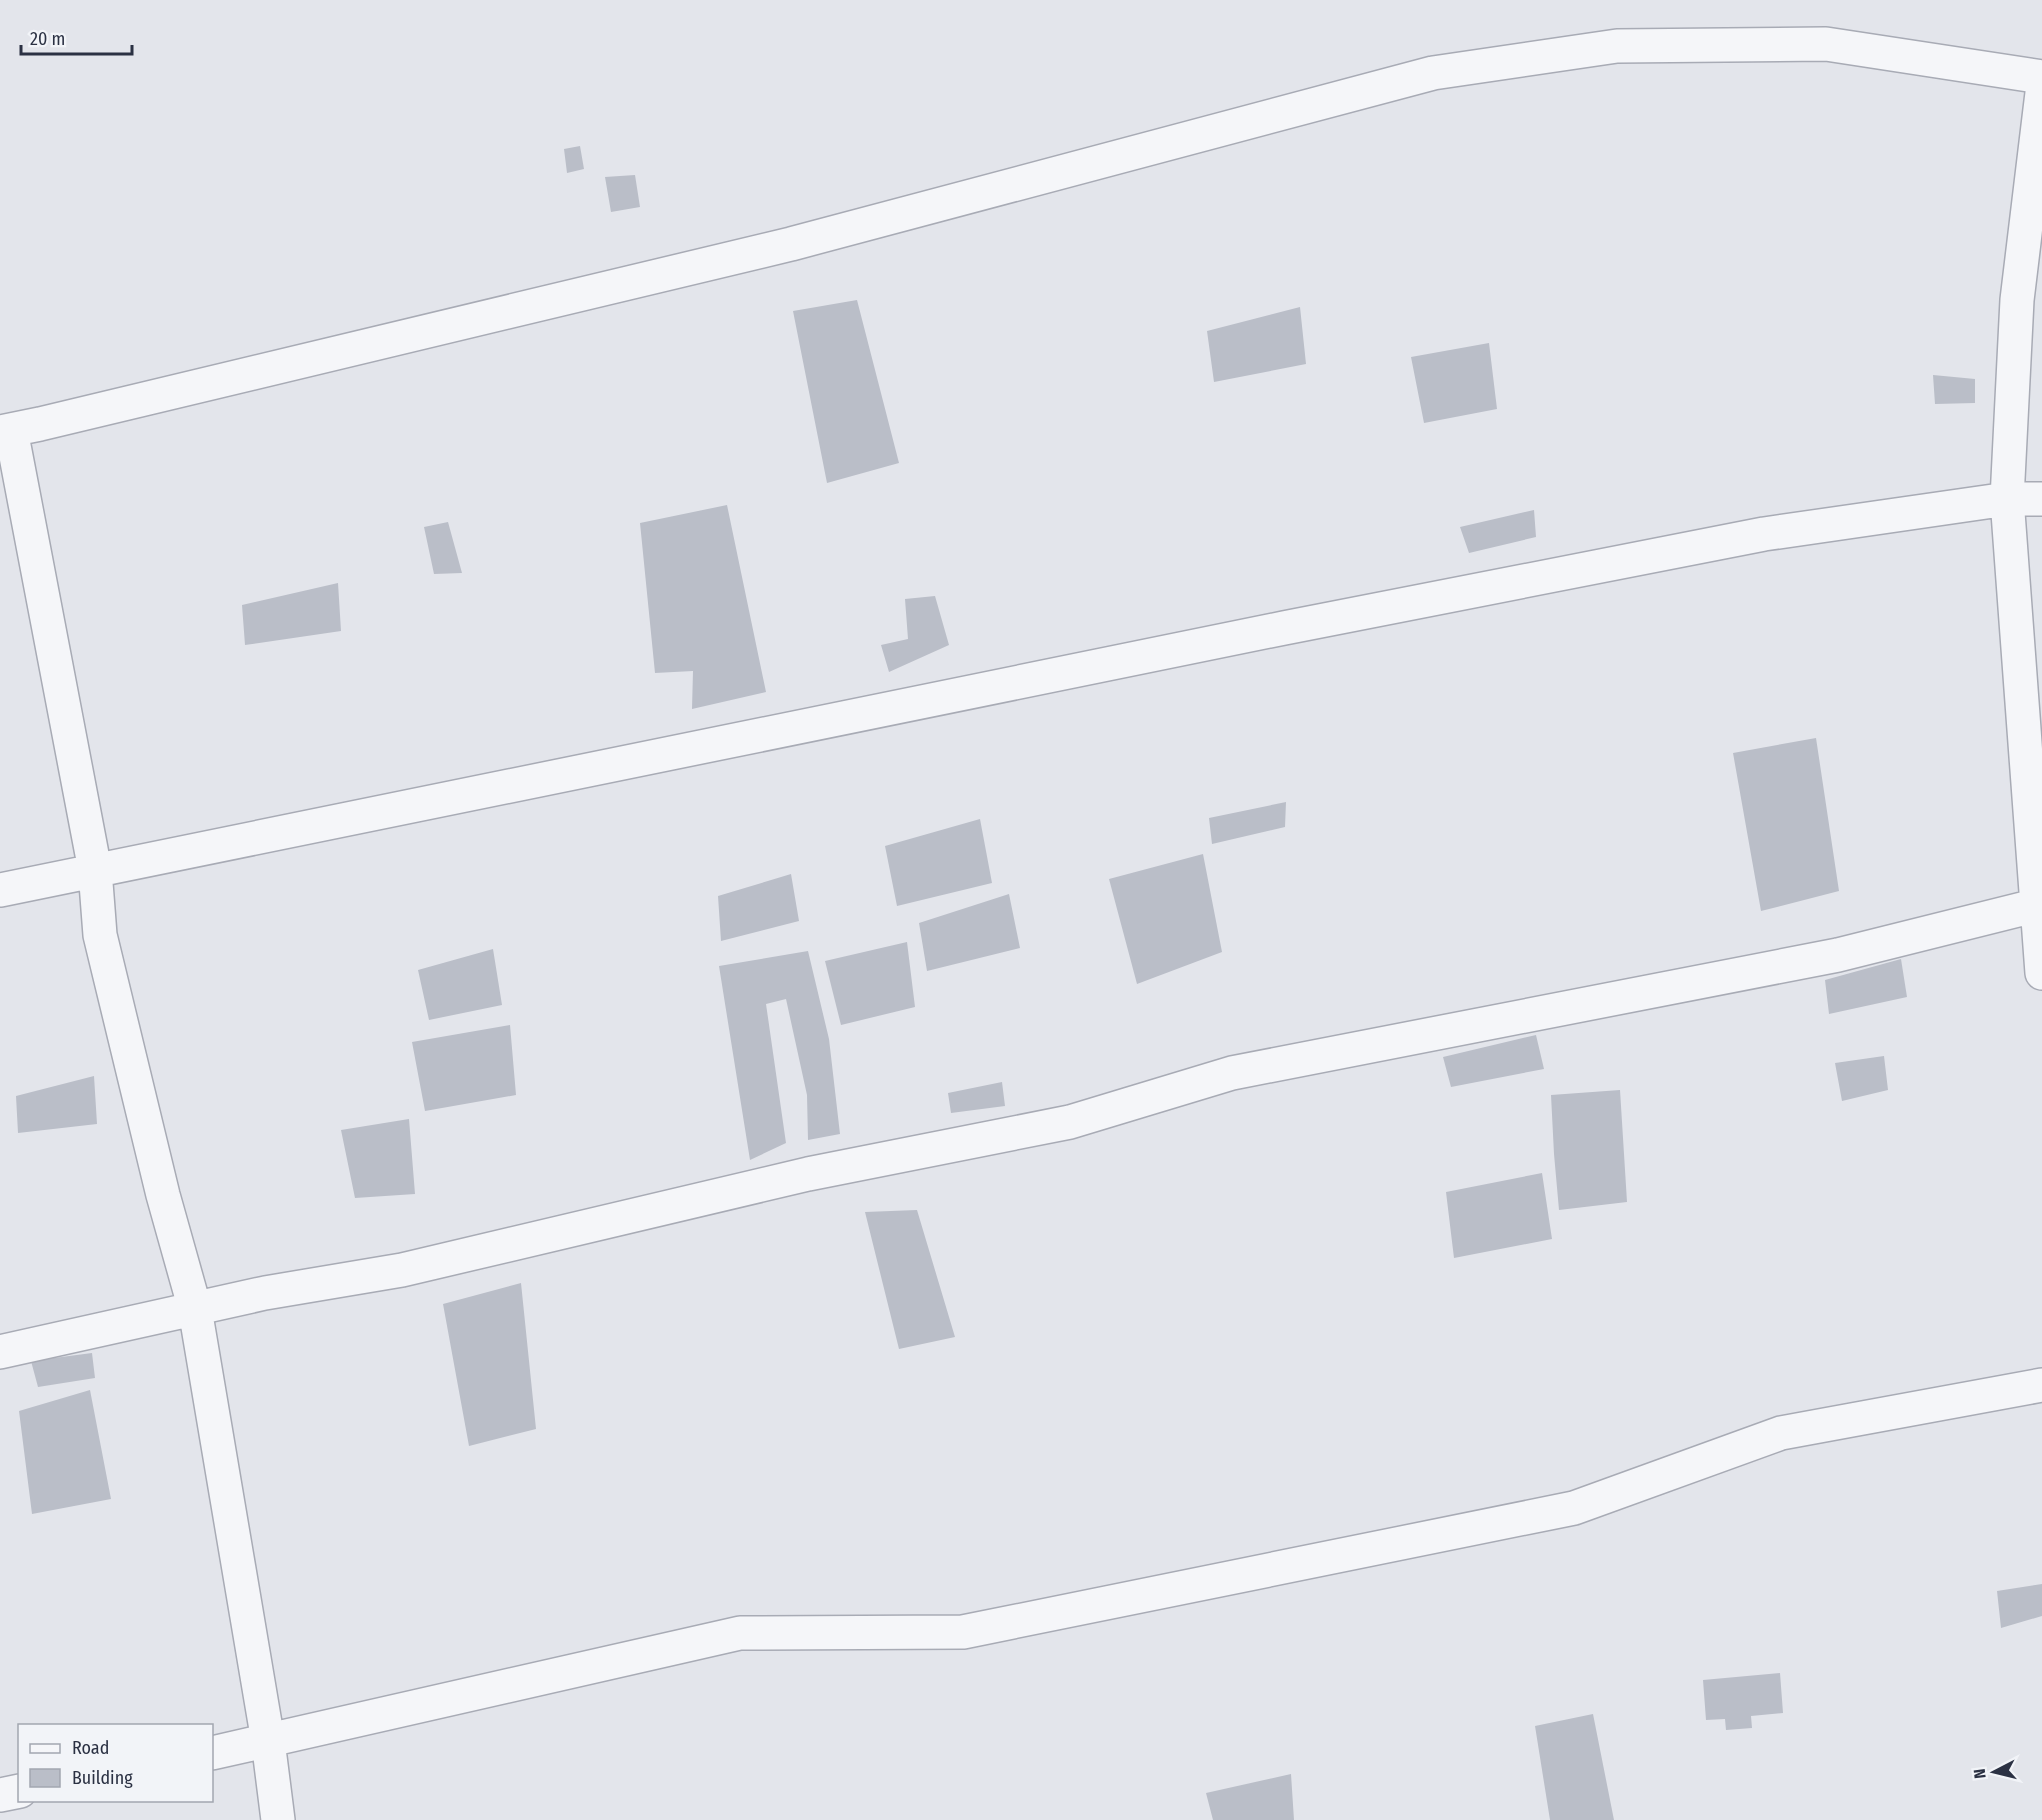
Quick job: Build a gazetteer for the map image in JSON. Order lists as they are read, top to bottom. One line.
{"legend":["Road","Building"],"scale_bar":"20 m","north":"left"}
